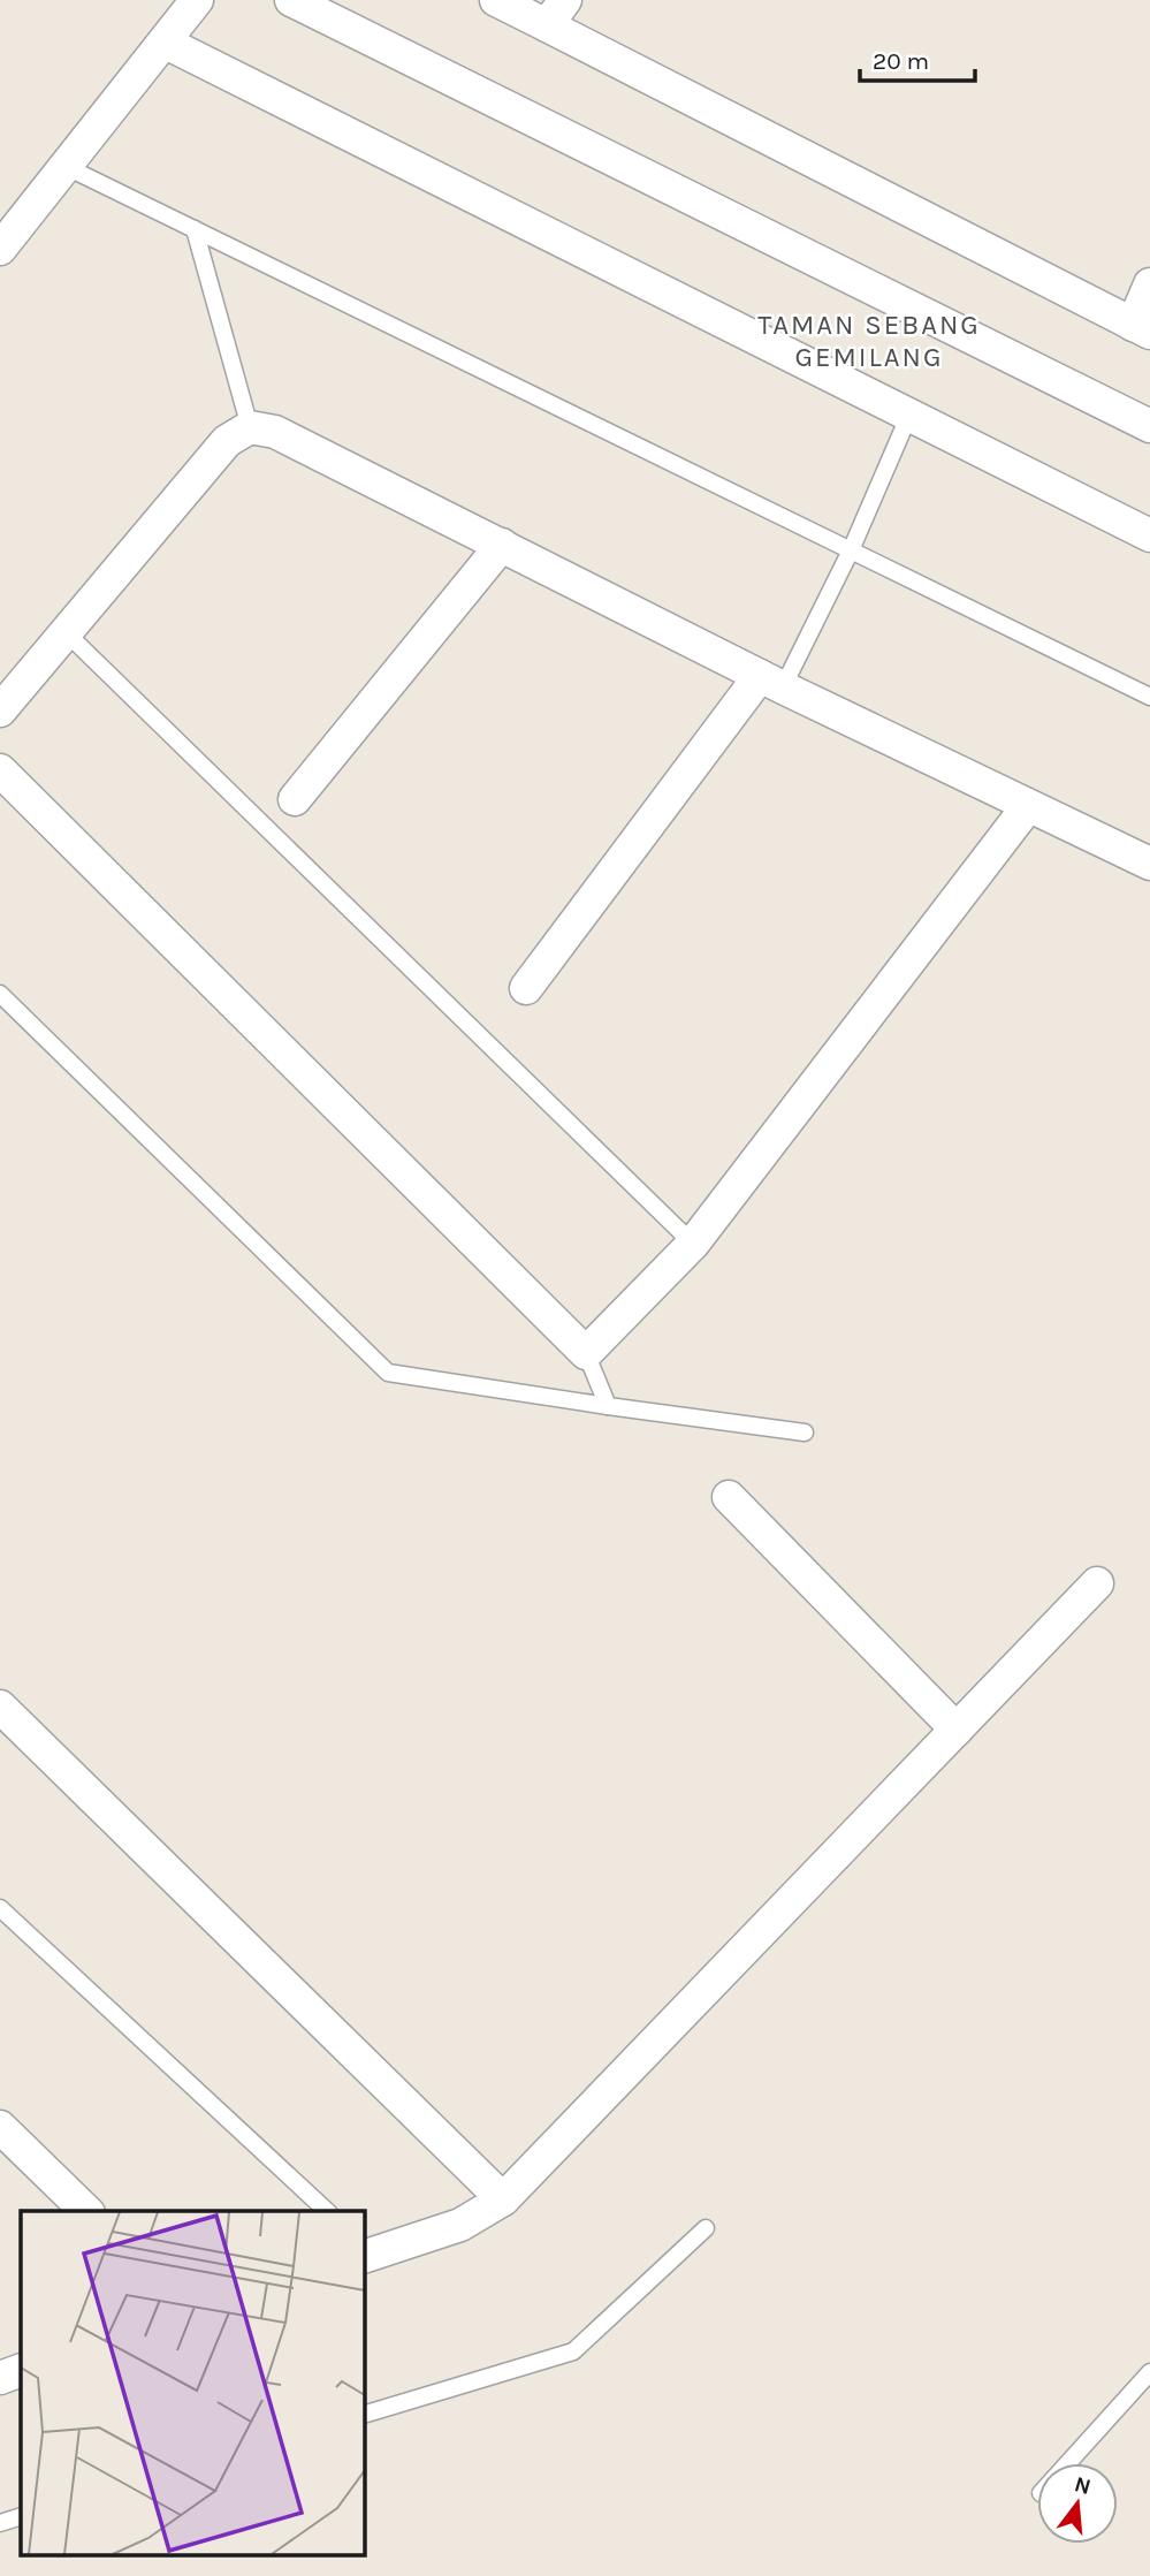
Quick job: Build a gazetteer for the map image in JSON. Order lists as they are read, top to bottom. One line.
{"districts":["TAMAN SEBANG GEMILANG"],"scale_bar":"20 m","north":"top"}
